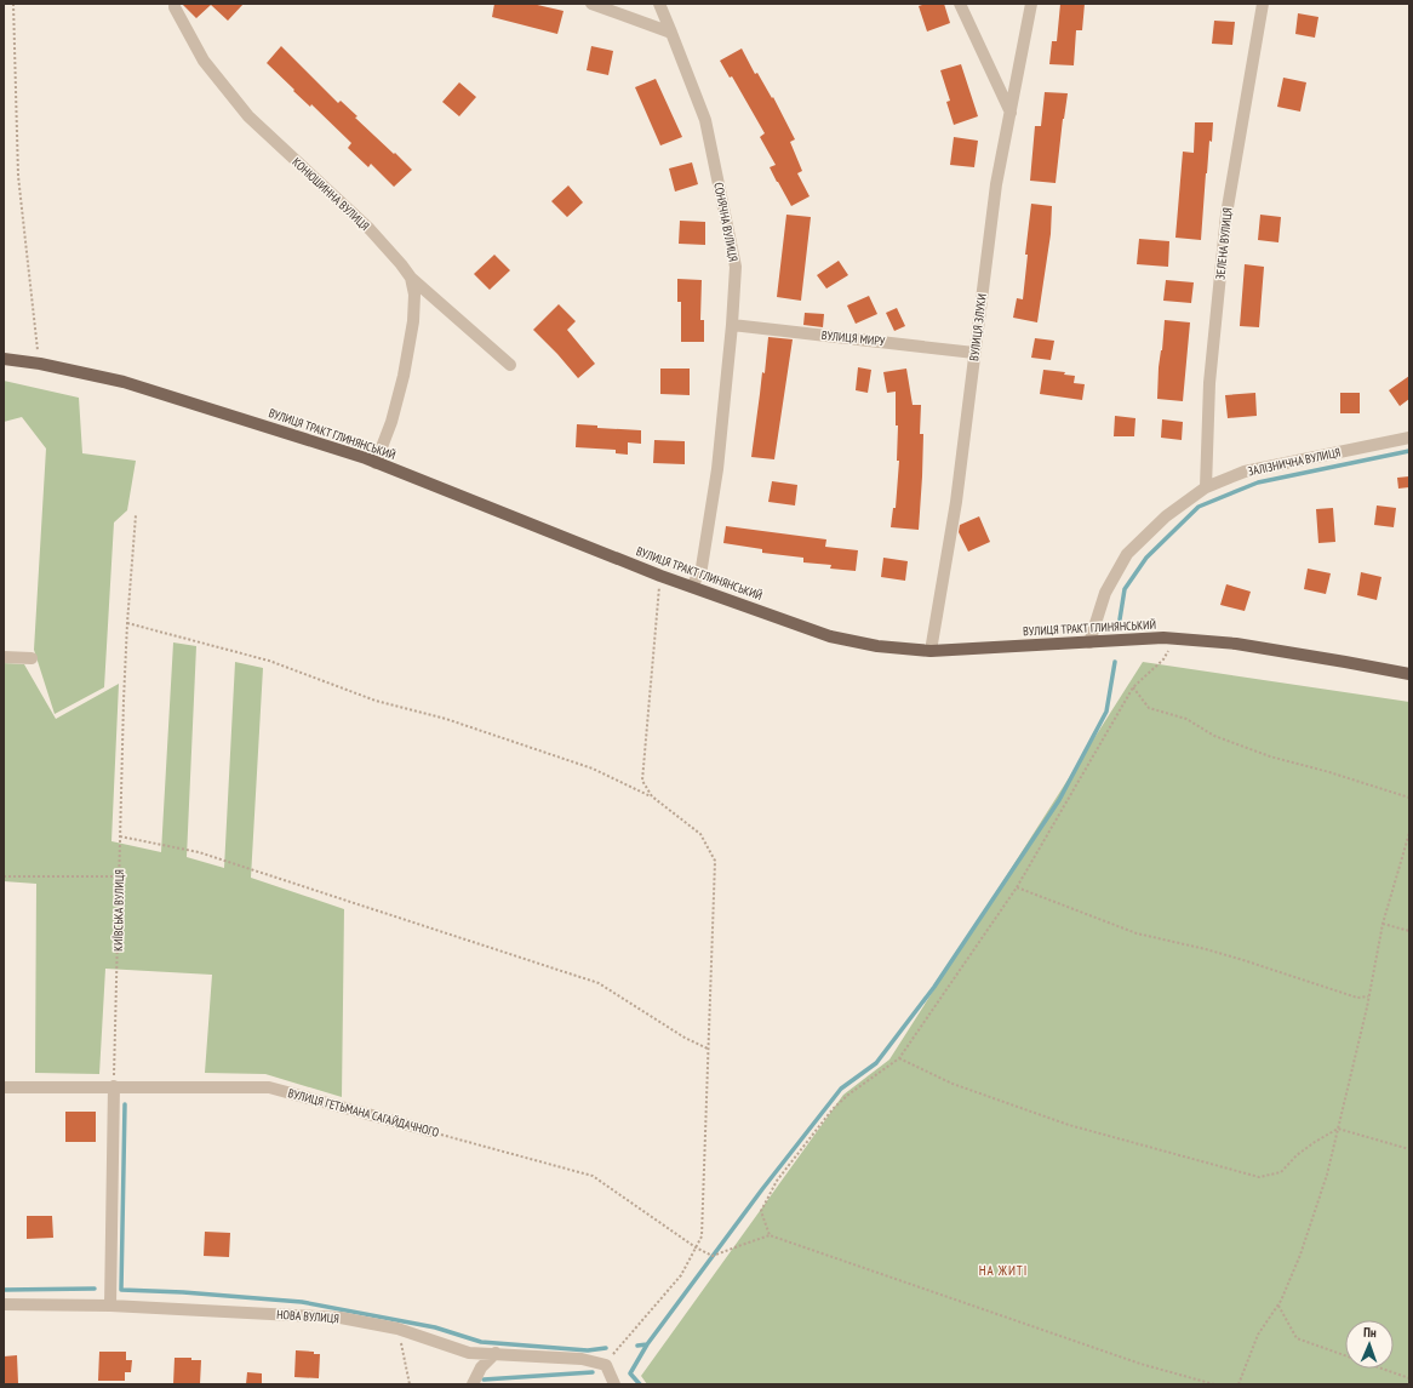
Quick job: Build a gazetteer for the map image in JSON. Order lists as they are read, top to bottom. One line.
{"streets":{"main road":["ВУЛИЦЯ ТРАКТ ГЛИНЯНСЬКИЙ"],"street":["КОНЮШИННА ВУЛИЦЯ","СОНЯЧНА ВУЛИЦЯ","ЗЕЛЕНА ВУЛИЦЯ","ВУЛИЦЯ ЗЛУКИ","ВУЛИЦЯ МИРУ","ЗАЛІЗНИЧНА ВУЛИЦЯ","ВУЛИЦЯ ГЕТЬМАНА САГАЙДАЧНОГО","НОВА ВУЛИЦЯ"],"path":["КИЇВСЬКА ВУЛИЦЯ"]},"crossings":[["СОНЯЧНА ВУЛИЦЯ","ВУЛИЦЯ МИРУ"],["СОНЯЧНА ВУЛИЦЯ","ВУЛИЦЯ ТРАКТ ГЛИНЯНСЬКИЙ"],["ЗЕЛЕНА ВУЛИЦЯ","ЗАЛІЗНИЧНА ВУЛИЦЯ"],["ВУЛИЦЯ ЗЛУКИ","ВУЛИЦЯ МИРУ"],["ВУЛИЦЯ ЗЛУКИ","ВУЛИЦЯ ТРАКТ ГЛИНЯНСЬКИЙ"],["ВУЛИЦЯ ТРАКТ ГЛИНЯНСЬКИЙ","ЗАЛІЗНИЧНА ВУЛИЦЯ"],["КИЇВСЬКА ВУЛИЦЯ","ВУЛИЦЯ ГЕТЬМАНА САГАЙДАЧНОГО"]],"districts":["НА ЖИТІ"],"north":"top"}
